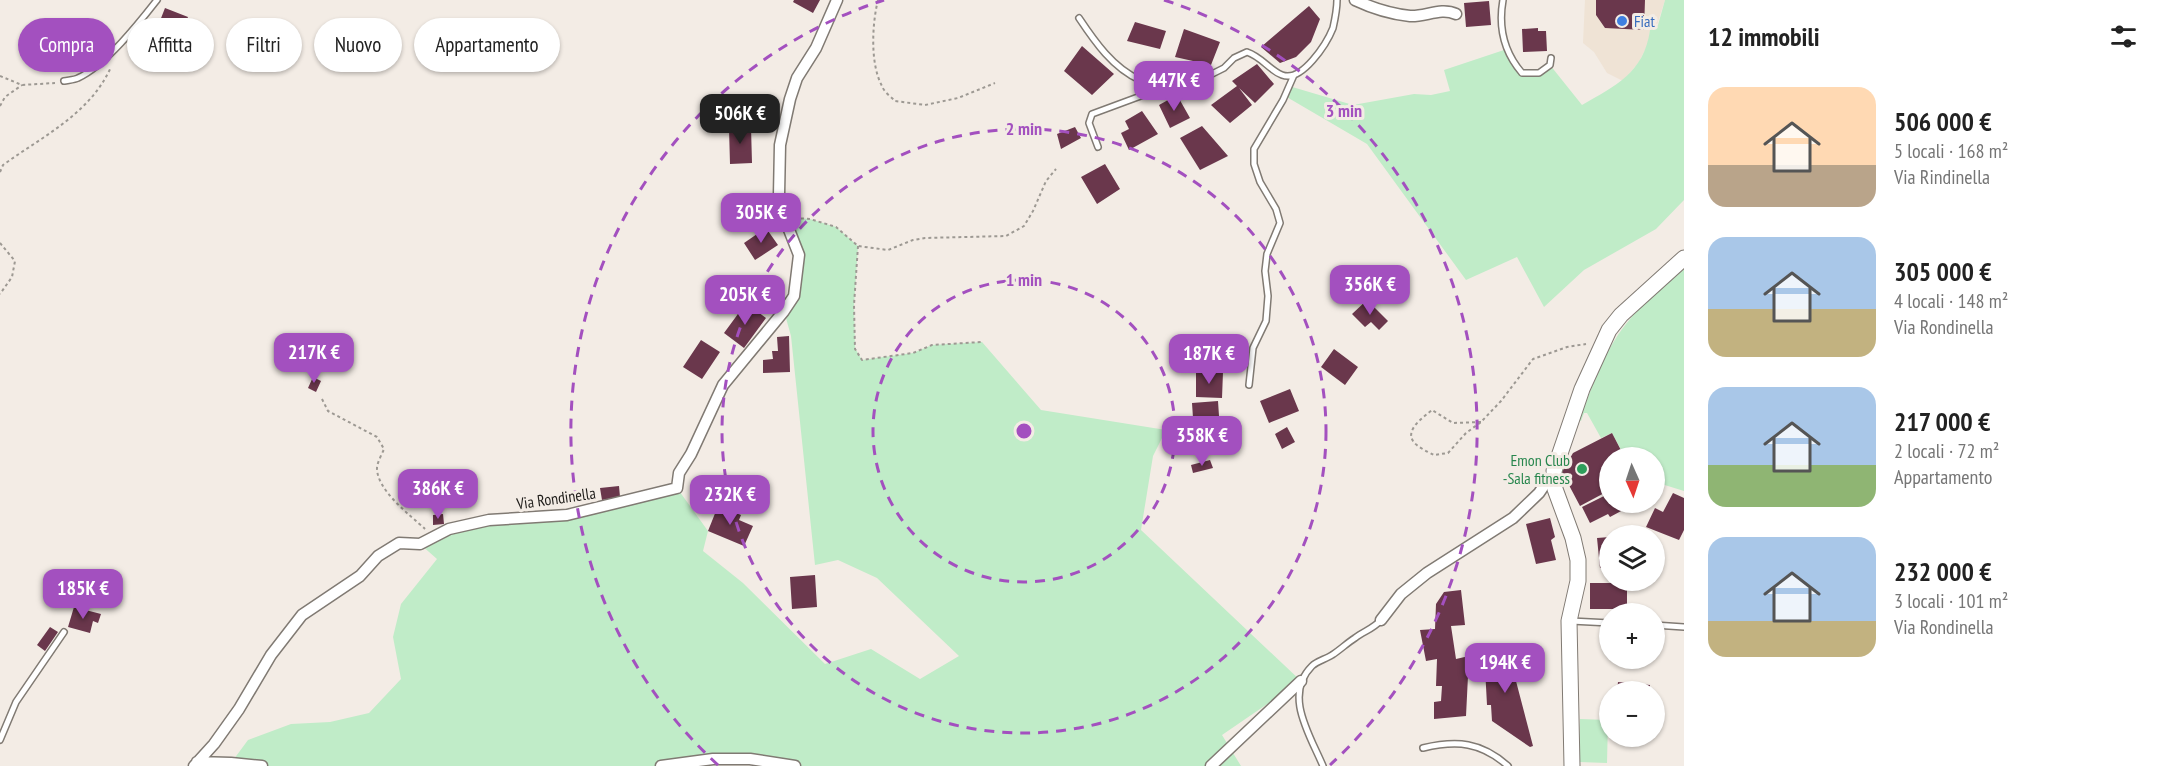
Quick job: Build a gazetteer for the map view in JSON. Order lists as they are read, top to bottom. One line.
{"streets":{"street":["Via Rondinella"]},"places":["Fiat","Emon Club -Sala fitness"],"north":"bottom","page":{"heading":"12 immobili","chip":["Compra","Affitta","Filtri","Nuovo","Appartamento"],"price":["447K €","506K €","305K €","356K €","205K €","217K €","187K €","358K €","386K €","232K €","185K €","194K €"],"list":[{"name":"506 000 €","note":"5 locali · 168 m² · Via Rindinella"},{"name":"305 000 €","note":"4 locali · 148 m² · Via Rondinella"},{"name":"217 000 €","note":"2 locali · 72 m² · Appartamento"},{"name":"232 000 €","note":"3 locali · 101 m² · Via Rondinella"}],"map_buttons":["+","−"]},"rings":["3 min","2 min","1 min"]}
